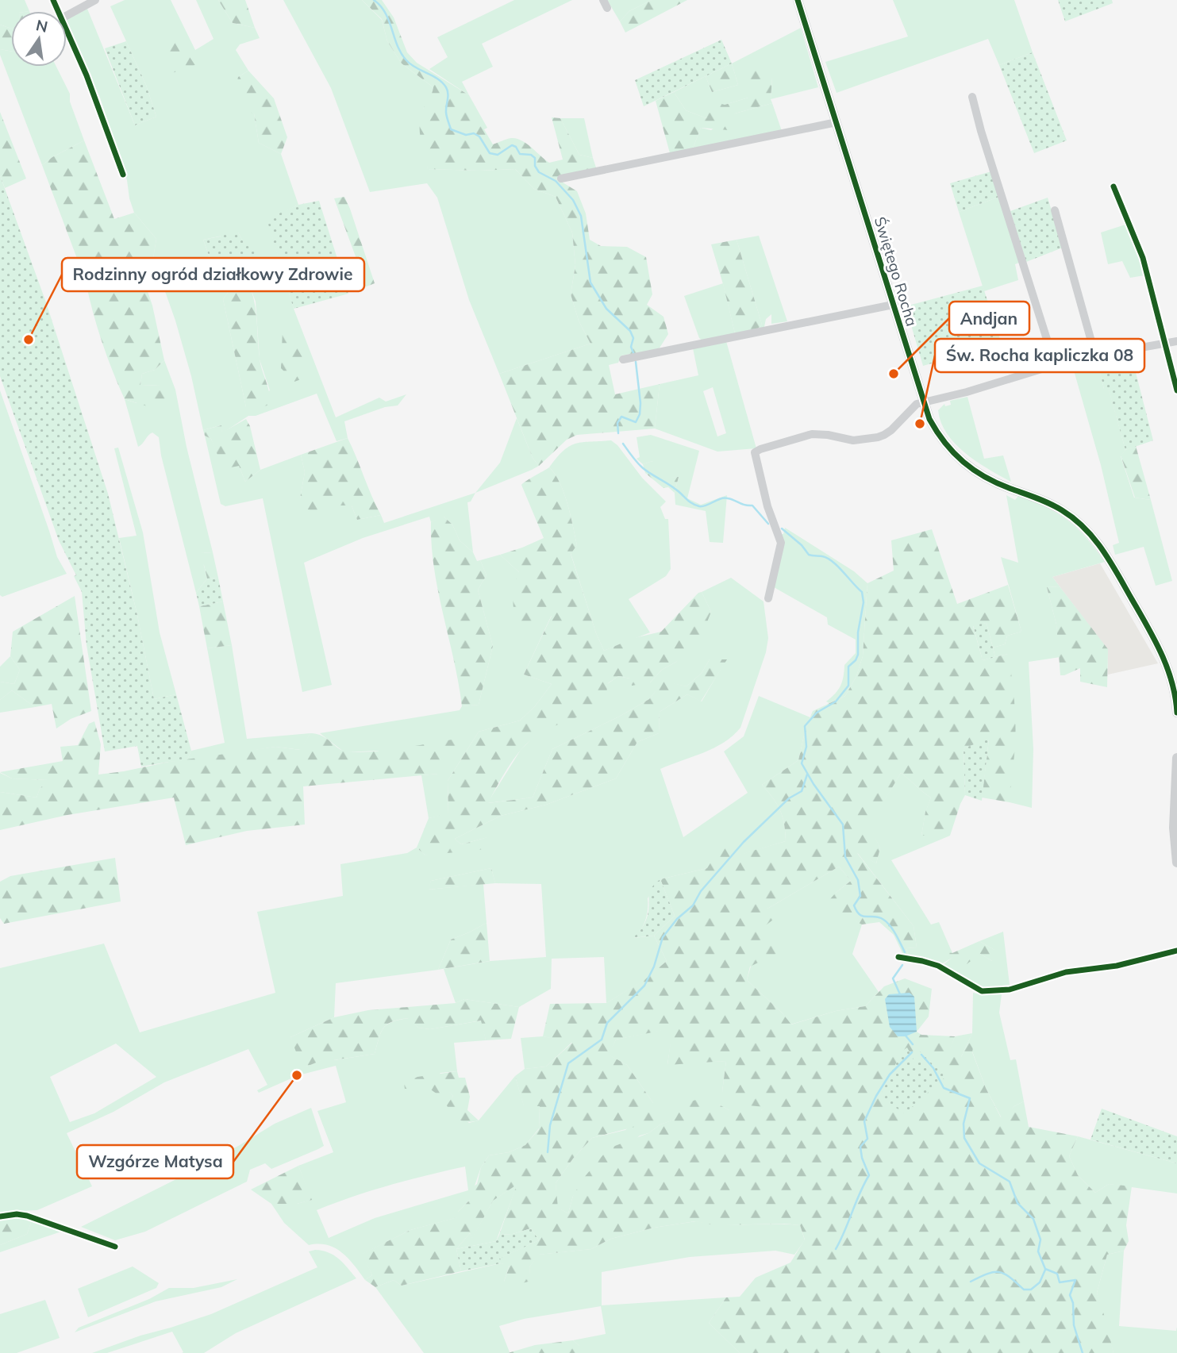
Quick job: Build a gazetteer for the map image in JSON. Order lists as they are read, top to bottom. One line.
{"streets":{"street":["Świętego Rocha"]},"places":["Rodzinny ogród działkowy Zdrowie","Andjan","Św. Rocha kapliczka 08","Wzgórze Matysa"],"north":"top"}
